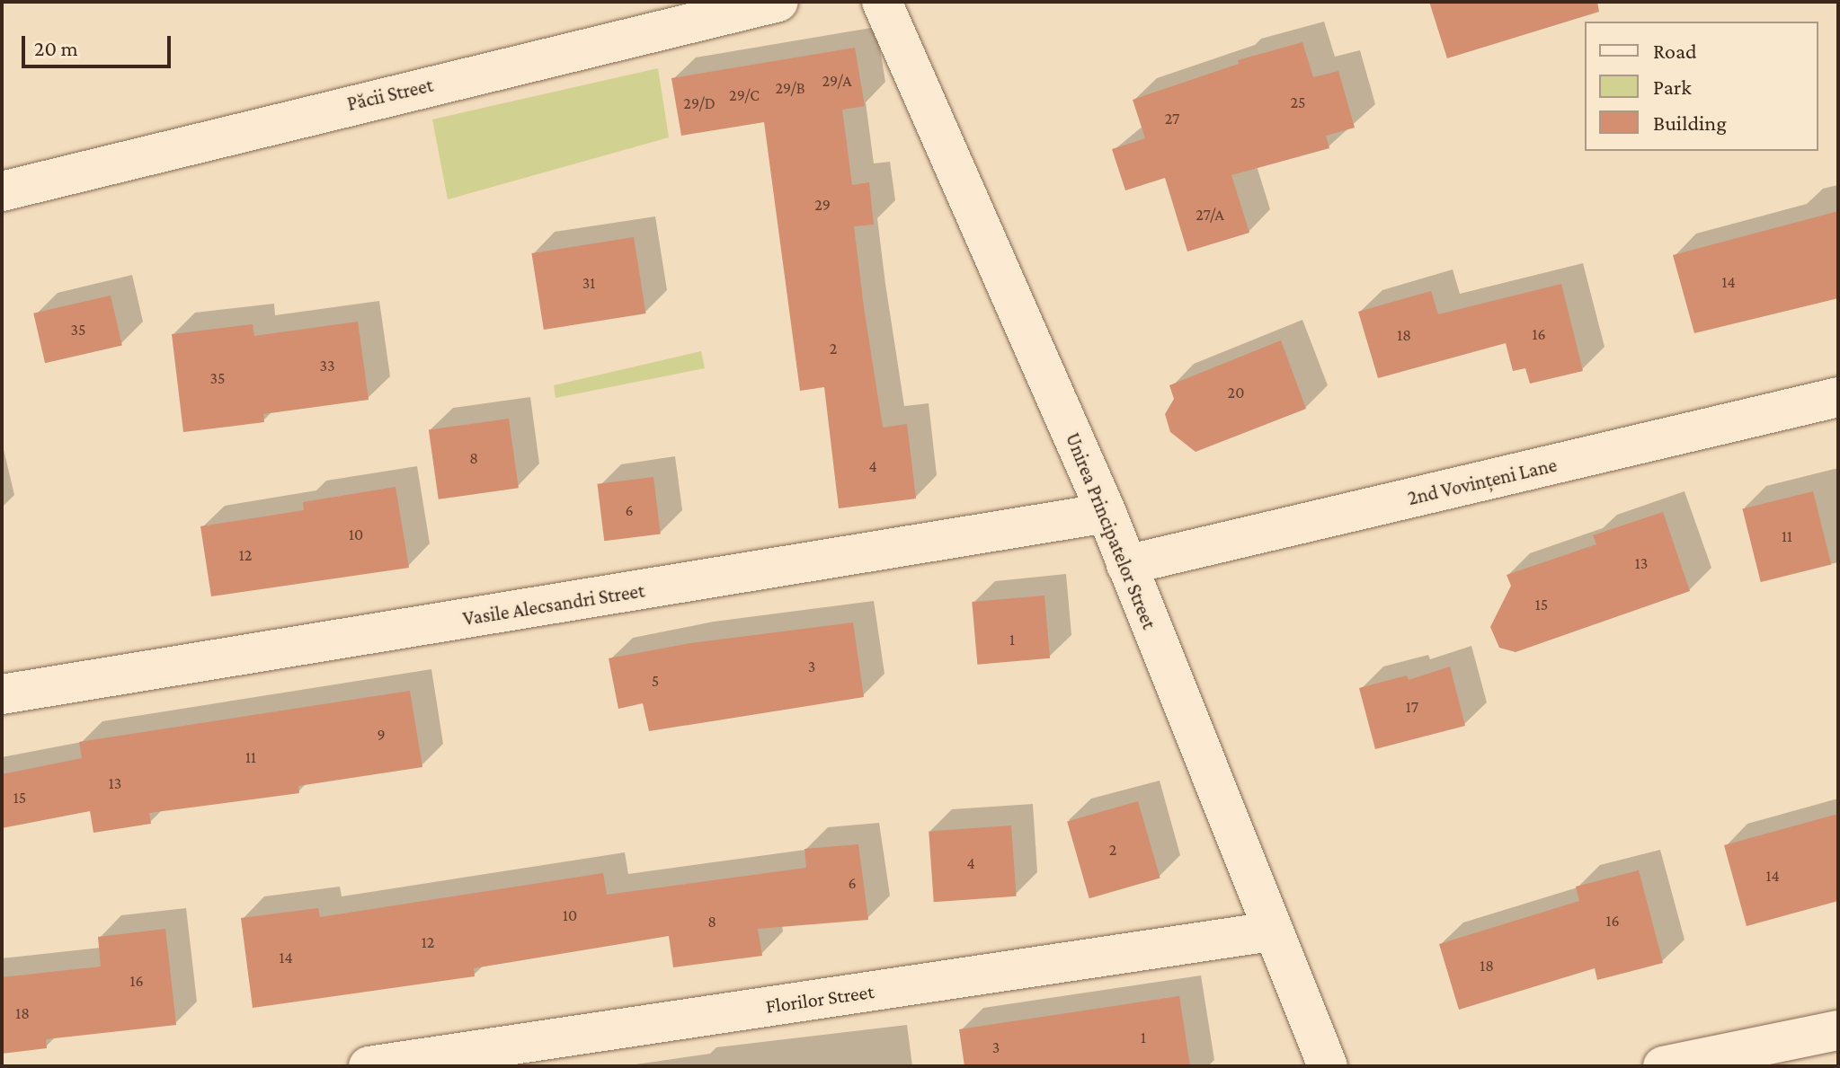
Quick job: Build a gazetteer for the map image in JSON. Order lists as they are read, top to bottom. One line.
{"streets":{"street":["Păcii Street","2nd Vovințeni Lane","Unirea Principatelor Street","Vasile Alecsandri Street","Florilor Street"]},"crossings":[["2nd Vovințeni Lane","Unirea Principatelor Street"],["Unirea Principatelor Street","Vasile Alecsandri Street"],["Unirea Principatelor Street","Florilor Street"]],"house_numbers":["29/A","29/B","29/C","25","29/D","27","29","27/A","14","31","35","16","18","2","33","35","20","8","4","6","10","11","12","13","15","1","3","5","17","9","11","13","15","2","4","14","6","10","16","8","12","14","18","16","18","1","3"],"legend":["Road","Park","Building"],"scale_bar":"20 m"}
